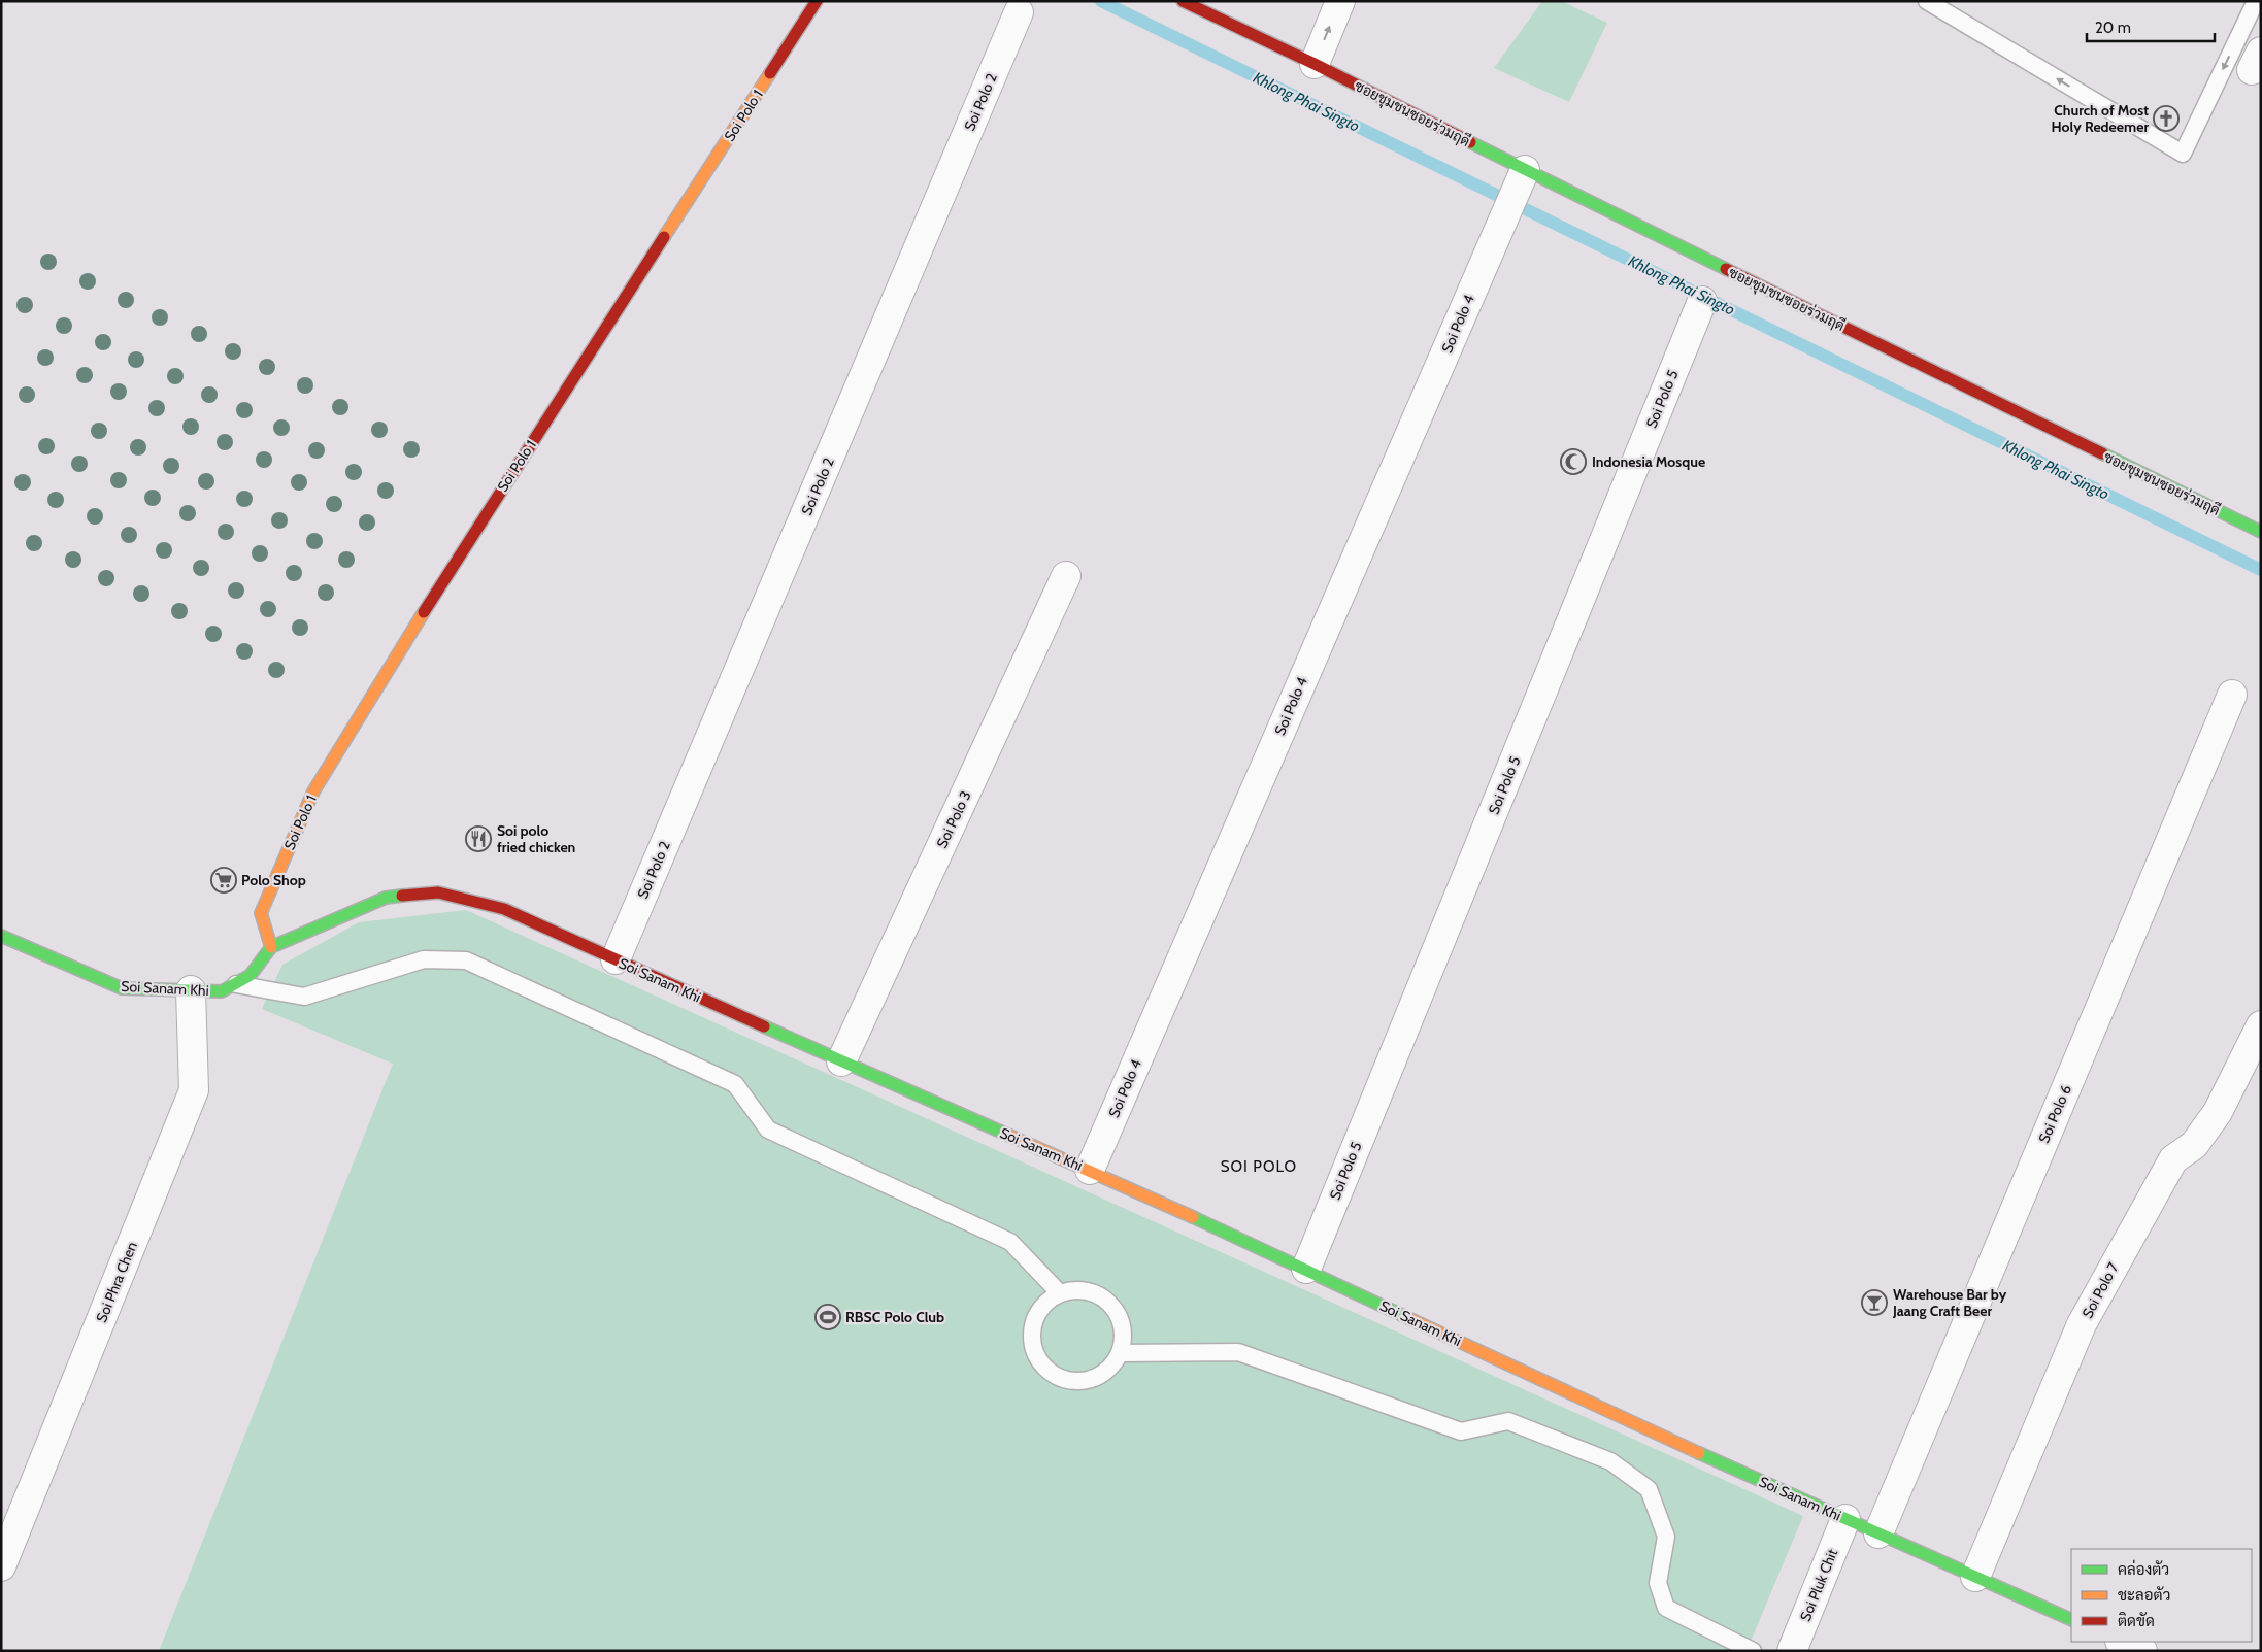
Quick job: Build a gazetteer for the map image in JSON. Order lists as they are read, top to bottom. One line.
{"streets":{"street":["Soi Polo 2","ซอยชุมชนซอยร่วมฤดี","Soi Polo 1","Soi Polo 4","Soi Polo 5","Soi Polo 3","Soi Sanam Khi","Soi Polo 6","Soi Phra Chen","Soi Polo 7","Soi Pluk Chit"]},"crossings":[["Soi Polo 2","Soi Sanam Khi"],["ซอยชุมชนซอยร่วมฤดี","Soi Polo 4"],["Soi Polo 1","Soi Sanam Khi"],["Soi Polo 4","Soi Sanam Khi"],["Soi Polo 5","Soi Sanam Khi"],["Soi Polo 3","Soi Sanam Khi"],["Soi Sanam Khi","Soi Polo 6"],["Soi Sanam Khi","Soi Phra Chen"],["Soi Sanam Khi","Soi Polo 7"],["Soi Sanam Khi","Soi Pluk Chit"]],"districts":["SOI POLO"],"water":["Khlong Phai Singto"],"places":{"church":["Church of Most Holy Redeemer"],"mosque":["Indonesia Mosque"],"restaurant":["Soi polo fried chicken"],"supermarket":["Polo Shop"],"bar":["Warehouse Bar by Jaang Craft Beer"],"sports":["RBSC Polo Club"]},"legend":["คล่องตัว","ชะลอตัว","ติดขัด"],"scale_bar":"20 m"}
